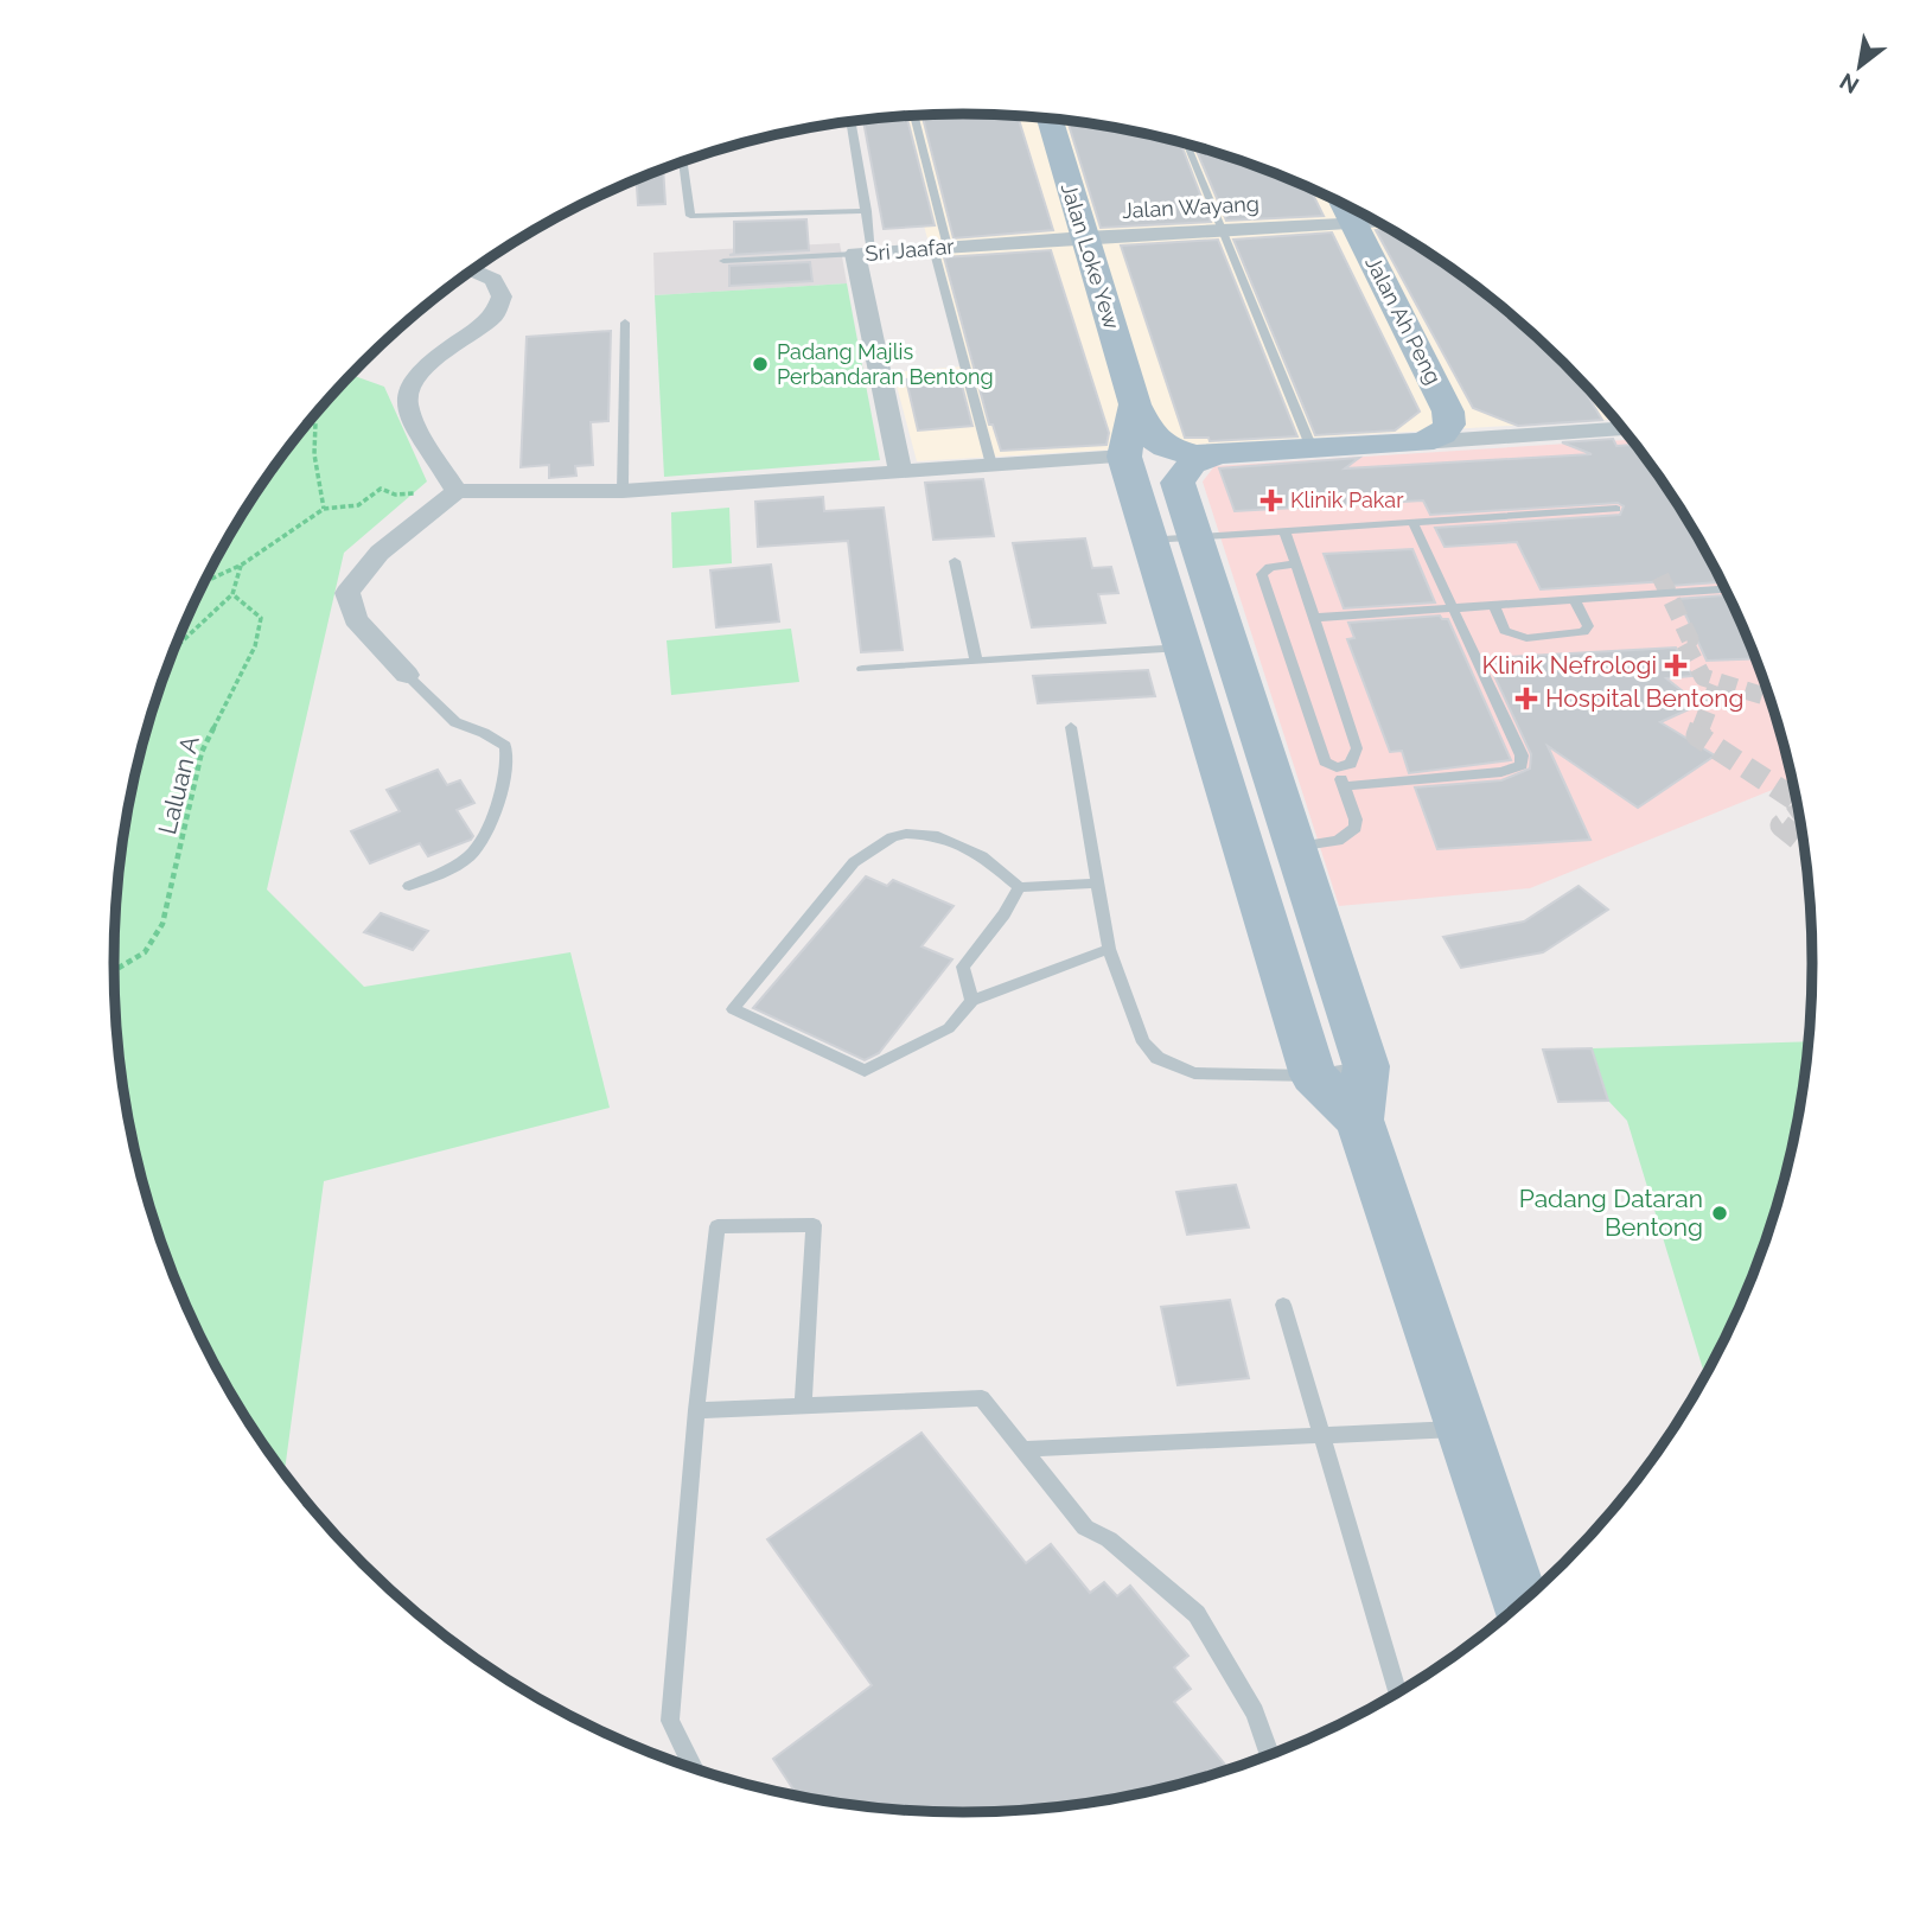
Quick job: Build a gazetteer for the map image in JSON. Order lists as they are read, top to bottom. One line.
{"streets":{"main road":["Jalan Loke Yew","Jalan Ah Peng"],"street":["Jalan Wayang","Sri Jaafar"],"path":["Laluan A"]},"crossings":[["Jalan Wayang","Sri Jaafar"],["Jalan Wayang","Jalan Loke Yew"],["Jalan Wayang","Jalan Ah Peng"],["Sri Jaafar","Jalan Loke Yew"]],"places":{"other":["Padang Majlis Perbandaran Bentong","Padang Dataran Bentong"],"health":["Klinik Pakar","Klinik Nefrologi","Hospital Bentong"]},"north":"bottom left"}
